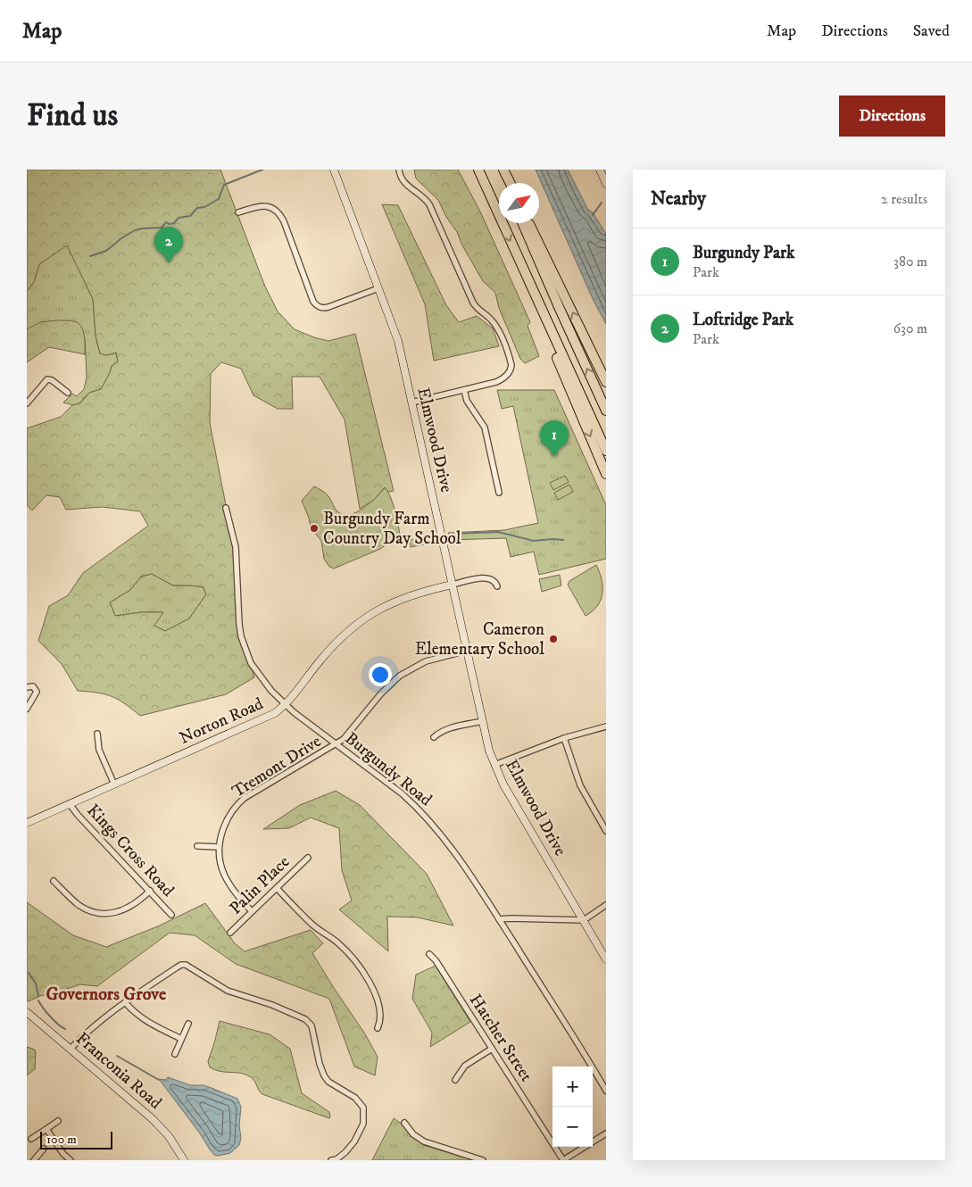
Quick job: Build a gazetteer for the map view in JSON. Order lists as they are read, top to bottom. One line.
{"streets":{"street":["Elmwood Drive","Norton Road","Tremont Drive","Burgundy Road","Kings Cross Road","Palin Place","Hatcher Street","Franconia Road"]},"crossings":[["Elmwood Drive","Norton Road"],["Elmwood Drive","Tremont Drive"],["Norton Road","Burgundy Road"],["Norton Road","Kings Cross Road"],["Tremont Drive","Burgundy Road"],["Tremont Drive","Palin Place"]],"districts":["Governors Grove"],"places":["Burgundy Farm Country Day School","Cameron Elementary School"],"scale_bar":"100 m","north":"top right","page":{"header":"Map","nav":["Map","Directions","Saved"],"buttons":"Directions","title":"Find us","heading":["Nearby","2 results"],"pins":["2","1"],"list":[{"mark":"1","name":"Burgundy Park","note":"Park","value":"380 m"},{"mark":"2","name":"Loftridge Park","note":"Park","value":"630 m"}],"map_buttons":["+","−"],"scale":"100 m"}}
